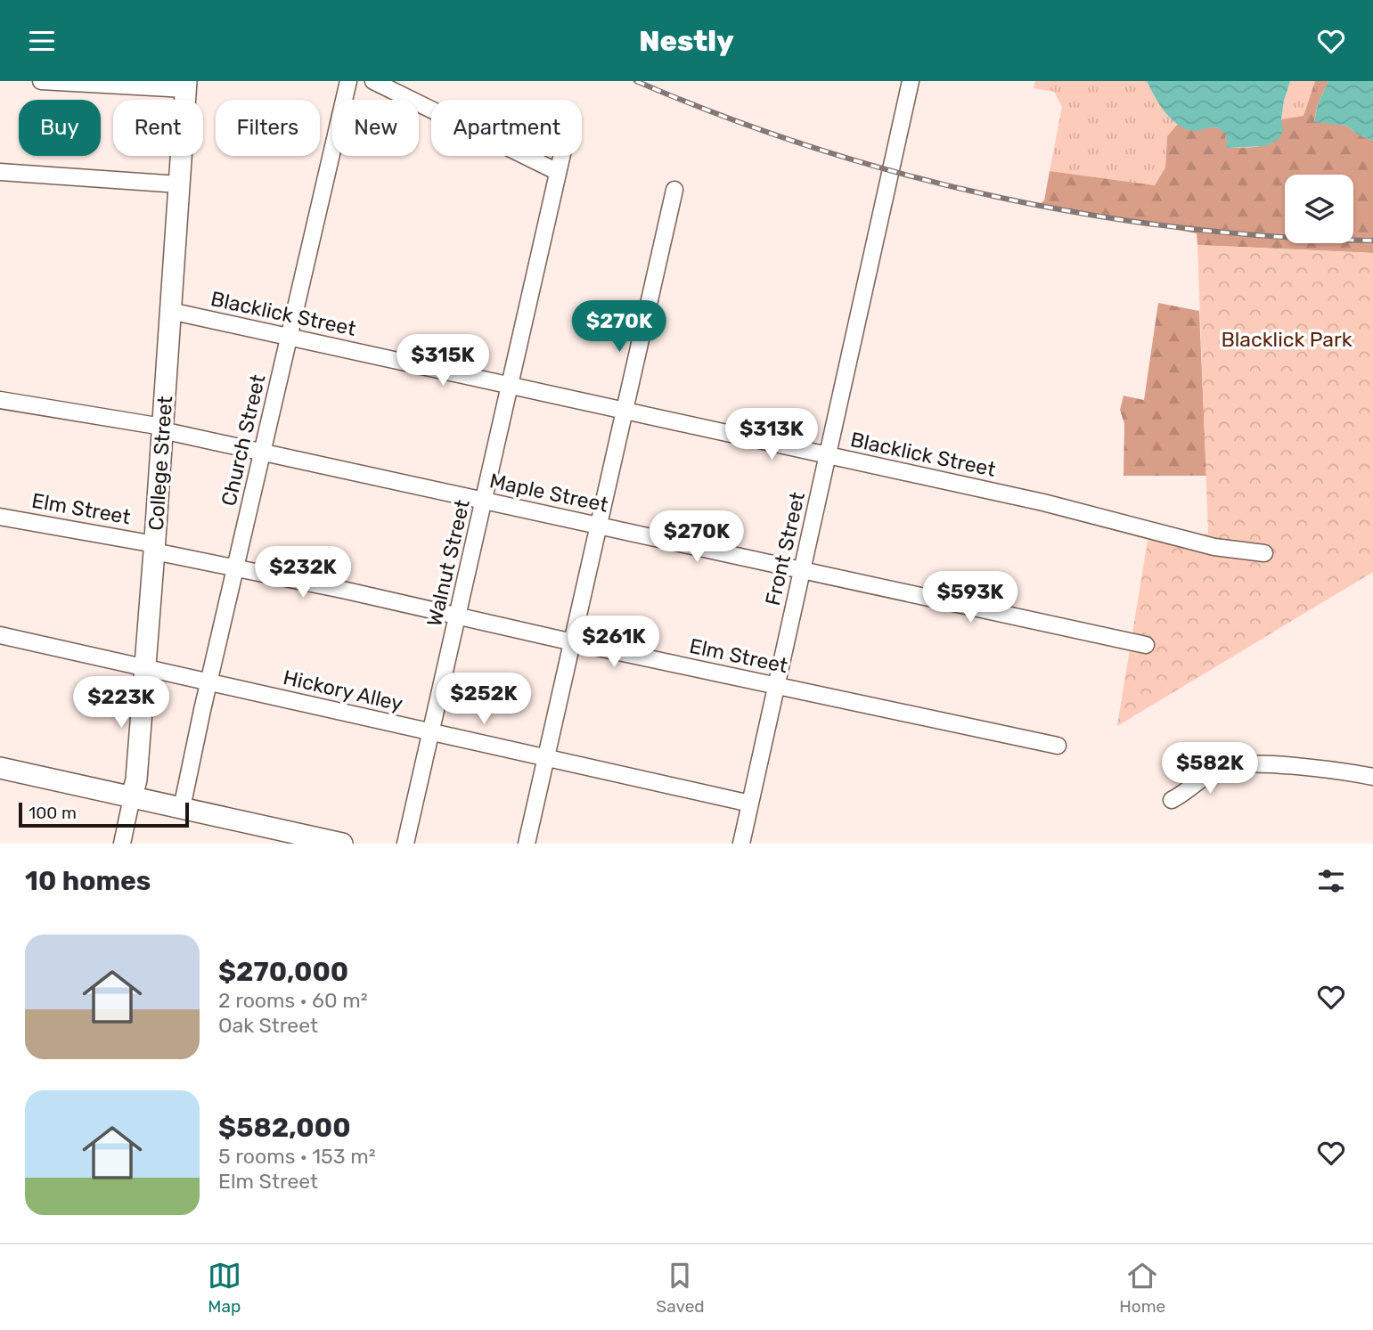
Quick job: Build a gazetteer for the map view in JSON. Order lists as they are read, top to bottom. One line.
{"streets":{"main road":["College Street"],"street":["Blacklick Street","Church Street","Maple Street","Elm Street","Front Street","Walnut Street","Hickory Alley"]},"crossings":[["Blacklick Street","Church Street"],["Blacklick Street","College Street"],["Blacklick Street","Front Street"],["Blacklick Street","Walnut Street"],["Church Street","Maple Street"],["Church Street","Elm Street"],["Church Street","Hickory Alley"],["College Street","Maple Street"],["College Street","Elm Street"],["College Street","Hickory Alley"],["Maple Street","Front Street"],["Maple Street","Walnut Street"],["Elm Street","Front Street"],["Elm Street","Walnut Street"],["Front Street","Hickory Alley"],["Walnut Street","Hickory Alley"]],"parks":["Blacklick Park"],"scale_bar":"100 m","page":{"header":"Nestly","chip":["Buy","Rent","Filters","New","Apartment"],"price":["$270K","$315K","$313K","$270K","$232K","$593K","$261K","$252K","$223K","$582K"],"scale":"100 m","heading":"10 homes","list":[{"name":"$270,000","note":"2 rooms · 60 m² · Oak Street"},{"name":"$582,000","note":"5 rooms · 153 m² · Elm Street"}],"tabs":["Map","Saved","Home"]}}
